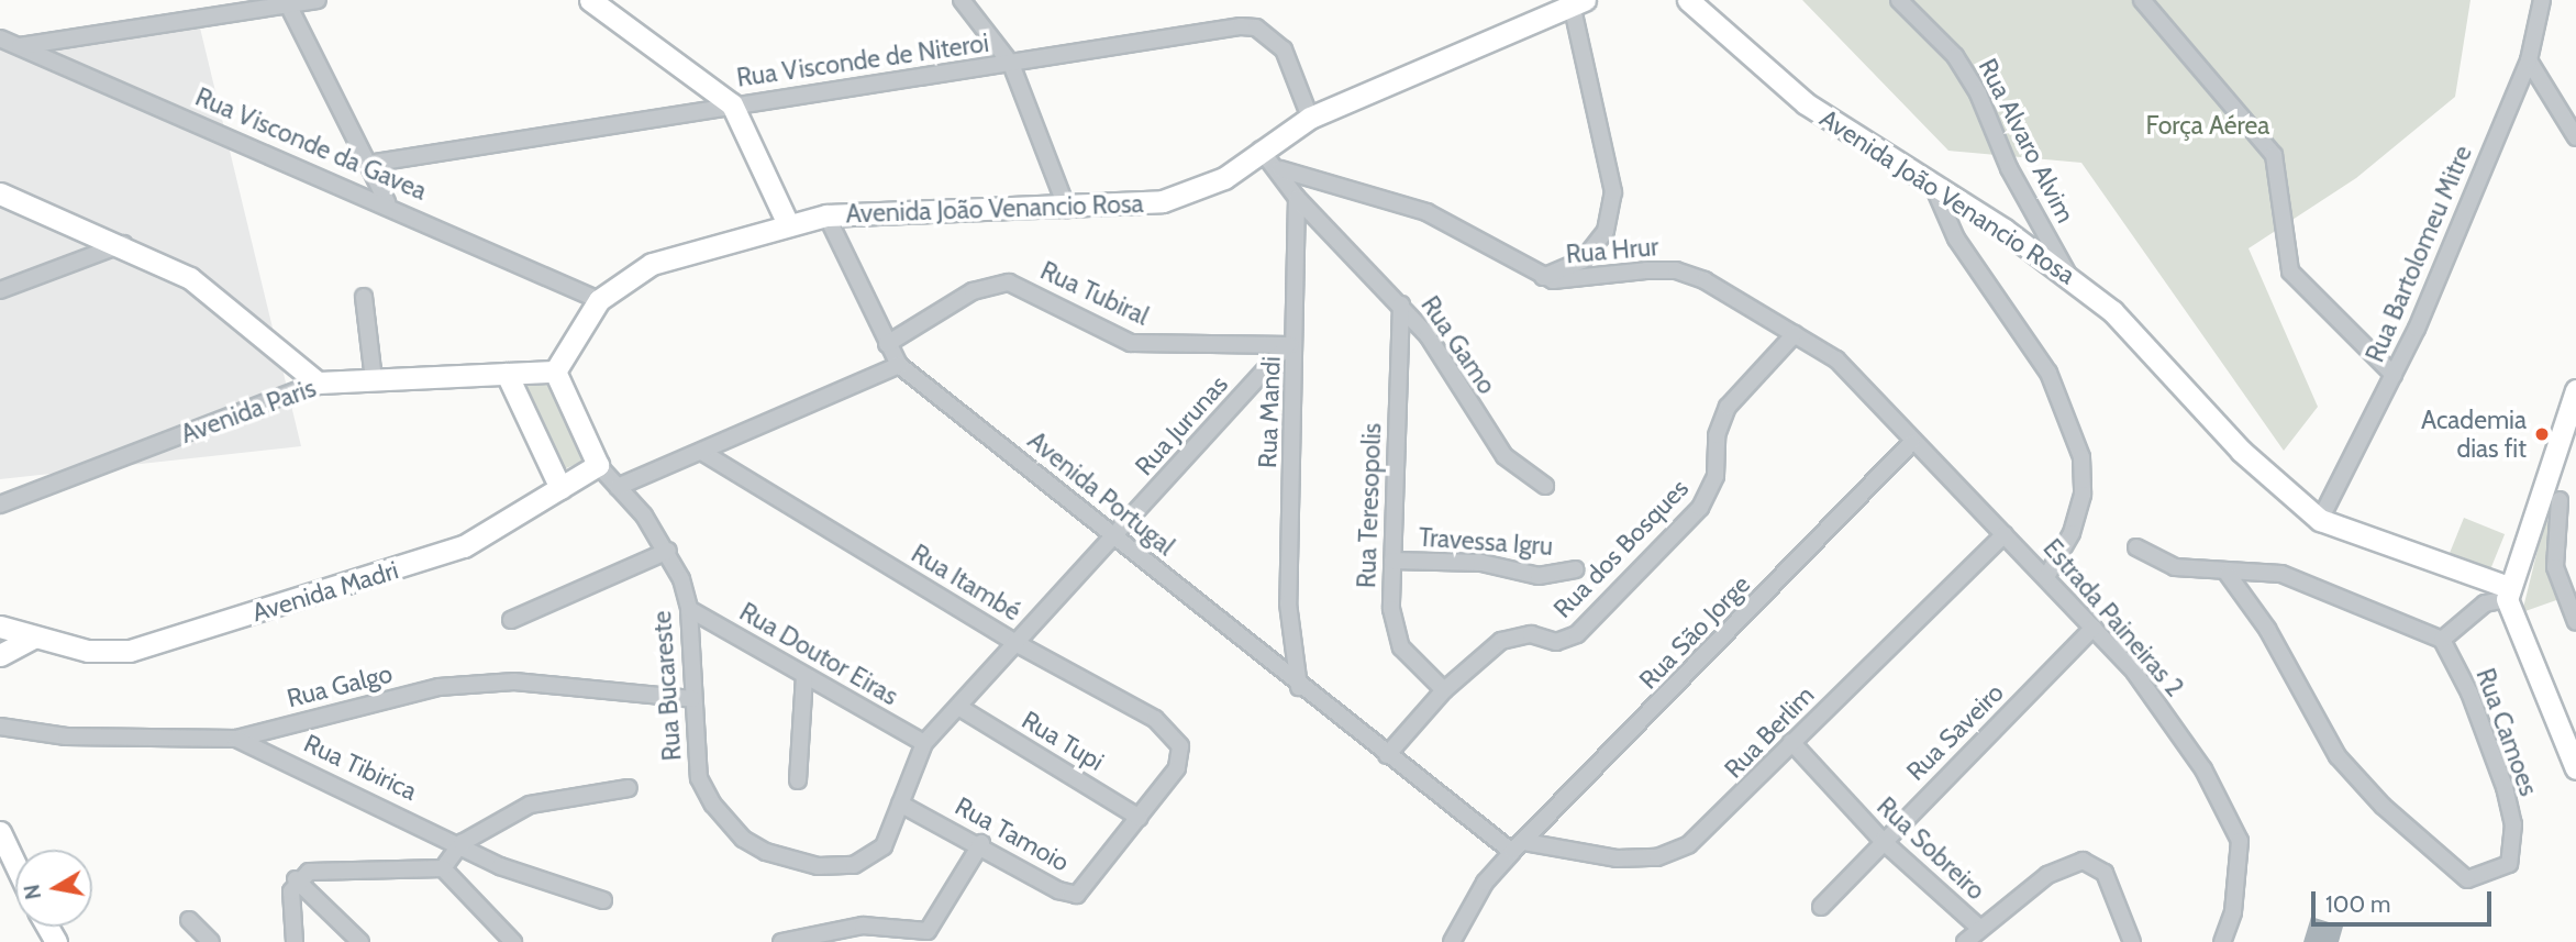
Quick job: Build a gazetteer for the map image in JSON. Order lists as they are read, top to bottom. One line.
{"streets":{"main road":["Avenida João Venancio Rosa","Avenida Paris","Avenida Madri"],"street":["Rua Visconde de Niteroi","Rua Alvaro Alvim","Rua Visconde da Gavea","Rua Hrur","Rua Bartolomeu Mitre","Rua Tubiral","Rua Gamo","Rua Mandi","Rua Jurunas","Avenida Portugal","Rua Teresopolis","Travessa Igru","Rua dos Bosques","Rua Itambé","Estrada Paineiras 2","Rua São Jorge","Rua Doutor Eiras","Rua Galgo","Rua Bucareste","Rua Berlim","Rua Saveiro","Rua Camoes","Rua Tupi","Rua Tibirica","Rua Tamoio","Rua Sobreiro"]},"crossings":[["Rua Visconde de Niteroi","Avenida João Venancio Rosa"],["Rua Alvaro Alvim","Avenida João Venancio Rosa"],["Rua Visconde da Gavea","Avenida João Venancio Rosa"],["Avenida João Venancio Rosa","Rua Bartolomeu Mitre"],["Avenida João Venancio Rosa","Avenida Paris"],["Avenida João Venancio Rosa","Rua Mandi"],["Rua Hrur","Rua Mandi"],["Rua Hrur","Rua dos Bosques"],["Rua Hrur","Estrada Paineiras 2"],["Rua Hrur","Rua São Jorge"],["Rua Tubiral","Rua Mandi"],["Rua Tubiral","Rua Jurunas"],["Rua Gamo","Rua Mandi"],["Rua Gamo","Rua Teresopolis"],["Rua Mandi","Rua Jurunas"],["Rua Mandi","Avenida Portugal"],["Rua Jurunas","Avenida Portugal"],["Rua Jurunas","Rua Itambé"],["Rua Jurunas","Rua Doutor Eiras"],["Rua Jurunas","Rua Bucareste"],["Rua Jurunas","Rua Tupi"],["Avenida Portugal","Rua dos Bosques"],["Avenida Portugal","Rua São Jorge"],["Avenida Portugal","Rua Berlim"],["Rua Teresopolis","Travessa Igru"],["Rua Teresopolis","Rua dos Bosques"],["Rua Itambé","Rua Tupi"],["Rua Itambé","Rua Tamoio"],["Avenida Madri","Rua Bucareste"],["Estrada Paineiras 2","Rua São Jorge"],["Estrada Paineiras 2","Rua Berlim"],["Estrada Paineiras 2","Rua Saveiro"],["Rua São Jorge","Rua Berlim"],["Rua Doutor Eiras","Rua Bucareste"],["Rua Galgo","Rua Bucareste"],["Rua Galgo","Rua Tibirica"],["Rua Bucareste","Rua Tamoio"],["Rua Berlim","Rua Sobreiro"],["Rua Saveiro","Rua Sobreiro"],["Rua Tupi","Rua Tamoio"]],"parks":["Força Aérea"],"places":["Academia dias fit"],"scale_bar":"100 m","north":"left"}
